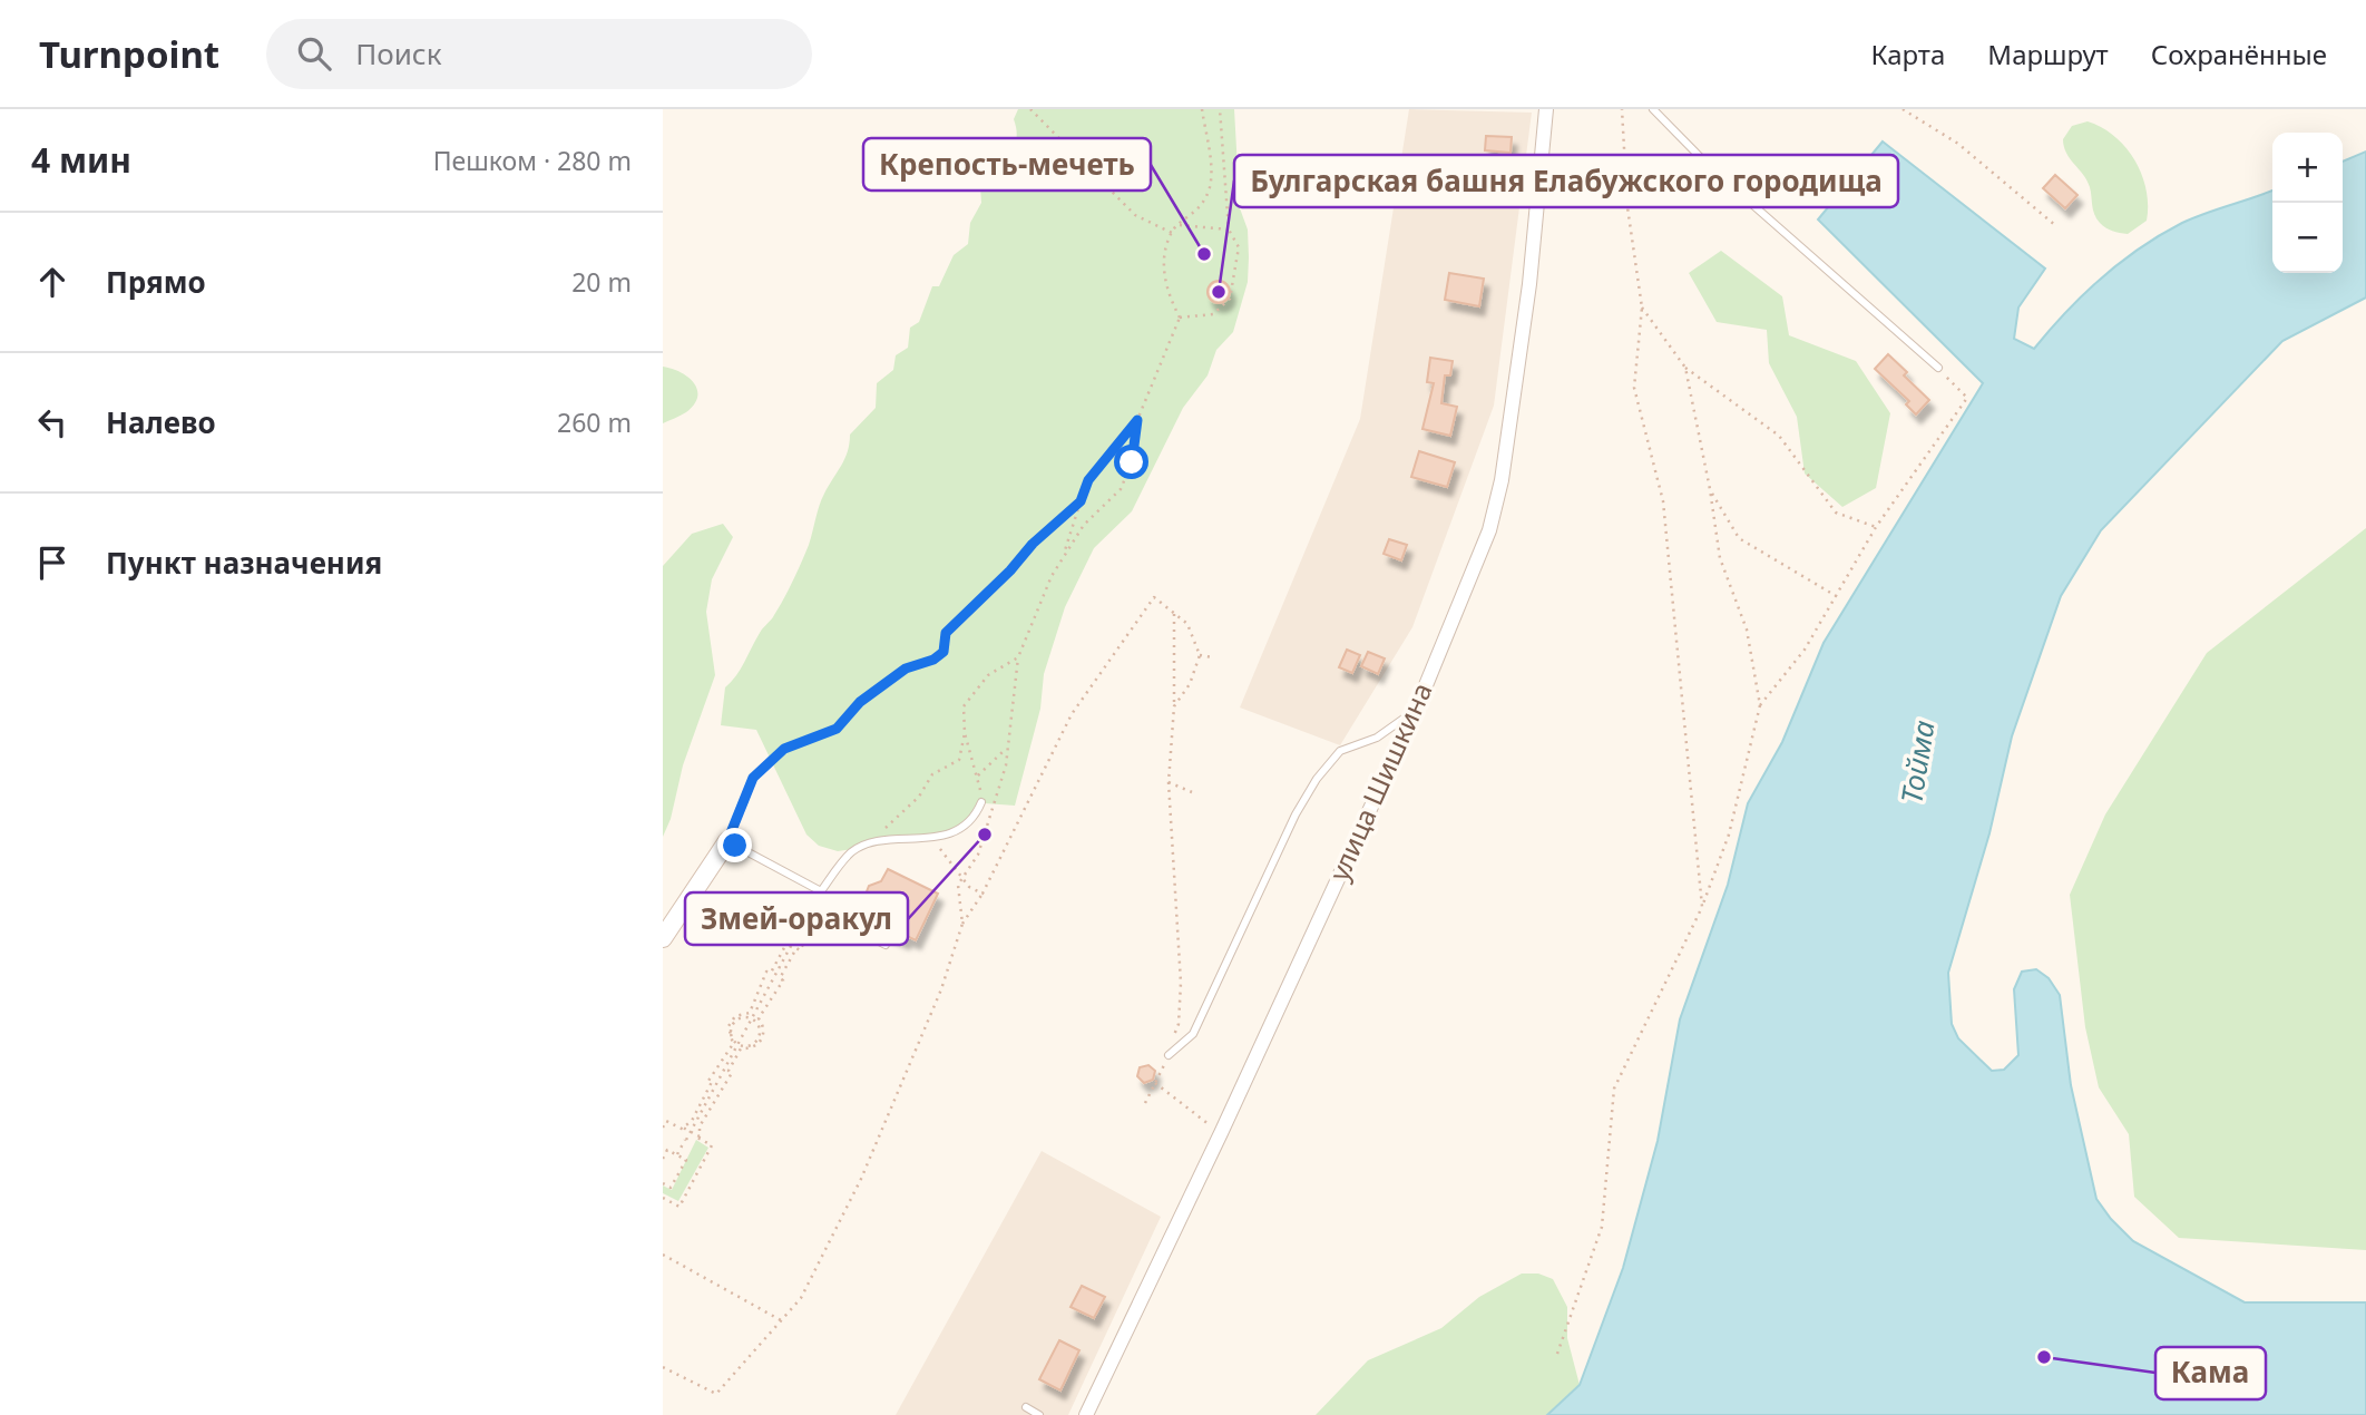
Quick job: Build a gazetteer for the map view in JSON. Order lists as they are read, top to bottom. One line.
{"streets":{"street":["улица Шишкина"]},"water":["Тойма"],"places":["Крепость-мечеть","Булгарская башня Елабужского городища","Змей-оракул","Кама"],"page":{"header":"Turnpoint","search":"Поиск","nav":["Карта","Маршрут","Сохранённые"],"heading":["4 мин","Пешком · 280 m"],"map_buttons":["+","−"],"list":[["Прямо","20 m"],["Налево","260 m"],"Пункт назначения"]}}
